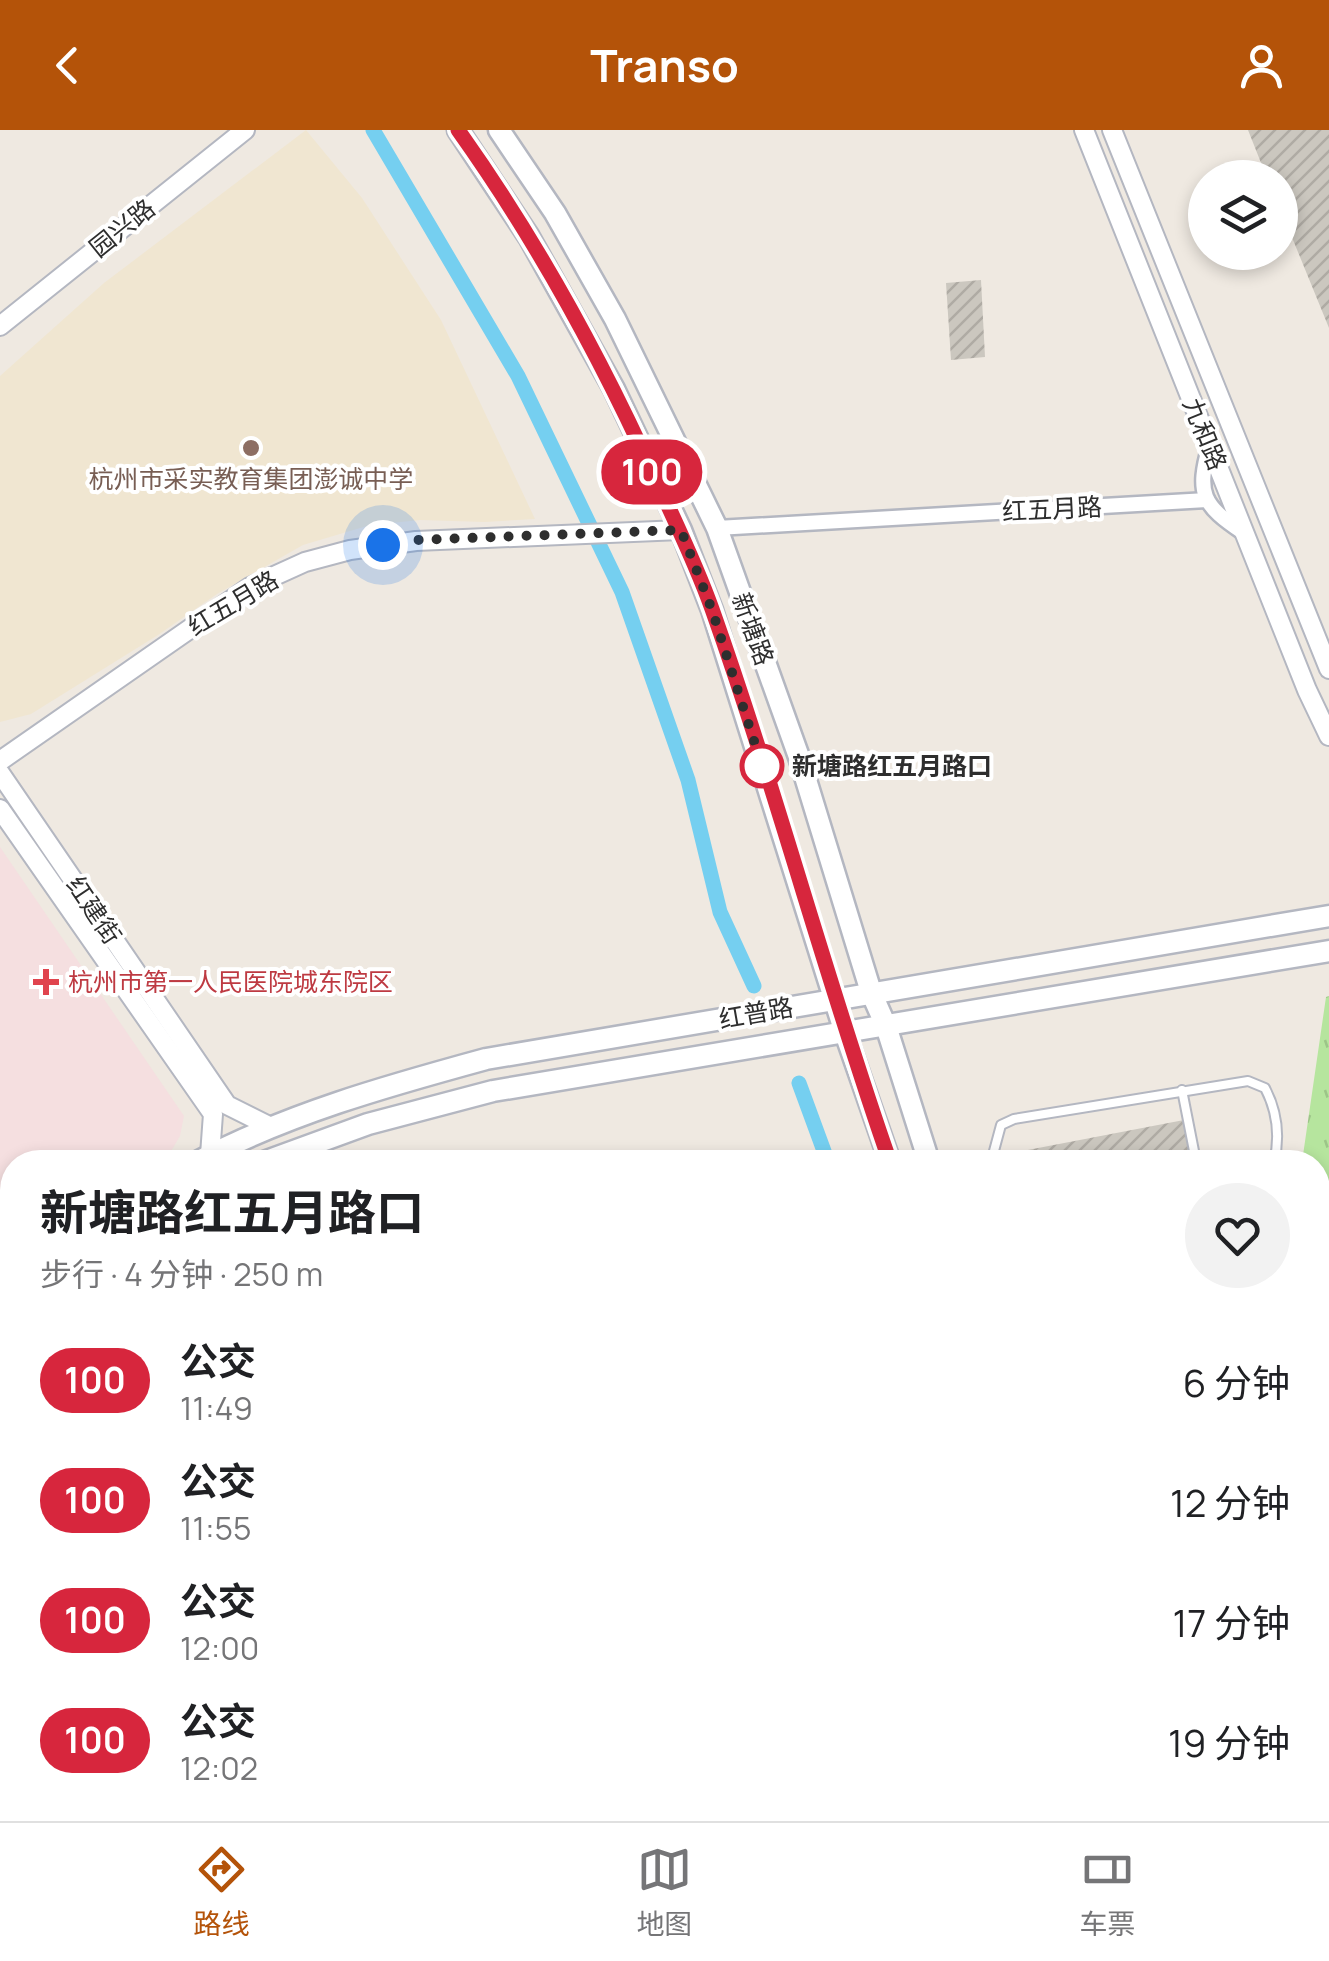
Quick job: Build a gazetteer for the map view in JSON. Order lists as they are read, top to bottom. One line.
{"streets":{"main road":["新塘路","红普路"],"street":["园兴路","九和路","红五月路","红建街"]},"crossings":[["红五月路","新塘路"],["新塘路","红普路"],["红建街","红普路"]],"places":{"other":["杭州市采实教育集团澎诚中学","新塘路红五月路口"],"health":["杭州市第一人民医院城东院区"]},"lines":["bus line 100"],"page":{"header":"Transo","on_map":"100","heading":["新塘路红五月路口","步行 · 4 分钟 · 250 m"],"list":[{"mark":"100","name":"公交","note":"11:49","value":"6 分钟"},{"mark":"100","name":"公交","note":"11:55","value":"12 分钟"},{"mark":"100","name":"公交","note":"12:00","value":"17 分钟"},{"mark":"100","name":"公交","note":"12:02","value":"19 分钟"}],"tabs":["路线","地图","车票"]}}
